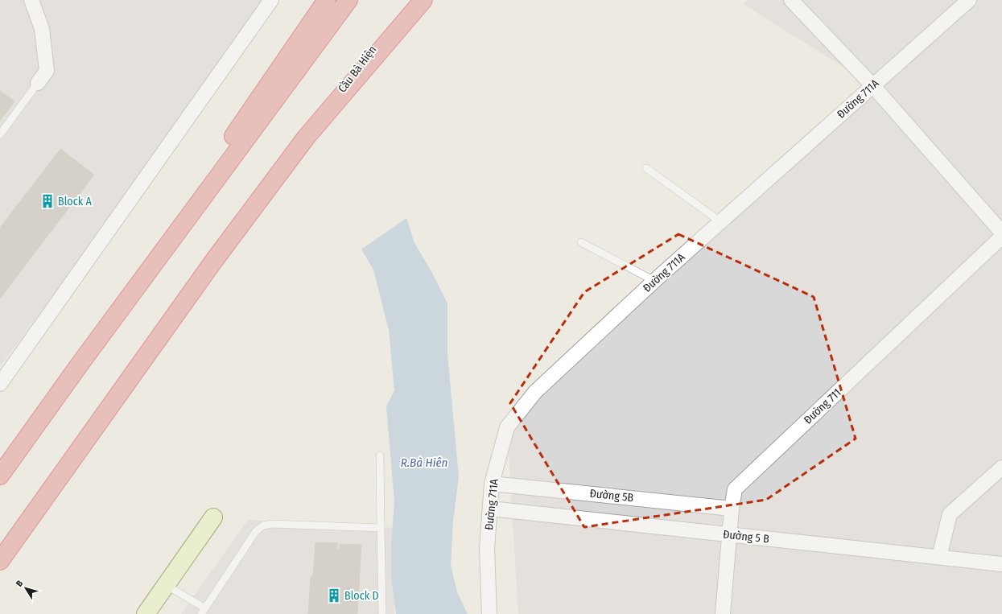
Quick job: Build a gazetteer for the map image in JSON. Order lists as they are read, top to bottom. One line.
{"streets":{"highway":["Cầu Bà Hiện"],"street":["Đường 711A","Đường 711","Đường 5B","Đường 5 B"]},"crossings":[["Đường 711A","Đường 5B"],["Đường 711A","Đường 5 B"],["Đường 711","Đường 5B"],["Đường 711","Đường 5 B"]],"water":["R.Bà Hiên"],"places":{"building":["Block A","Block D"]},"north":"top left"}
